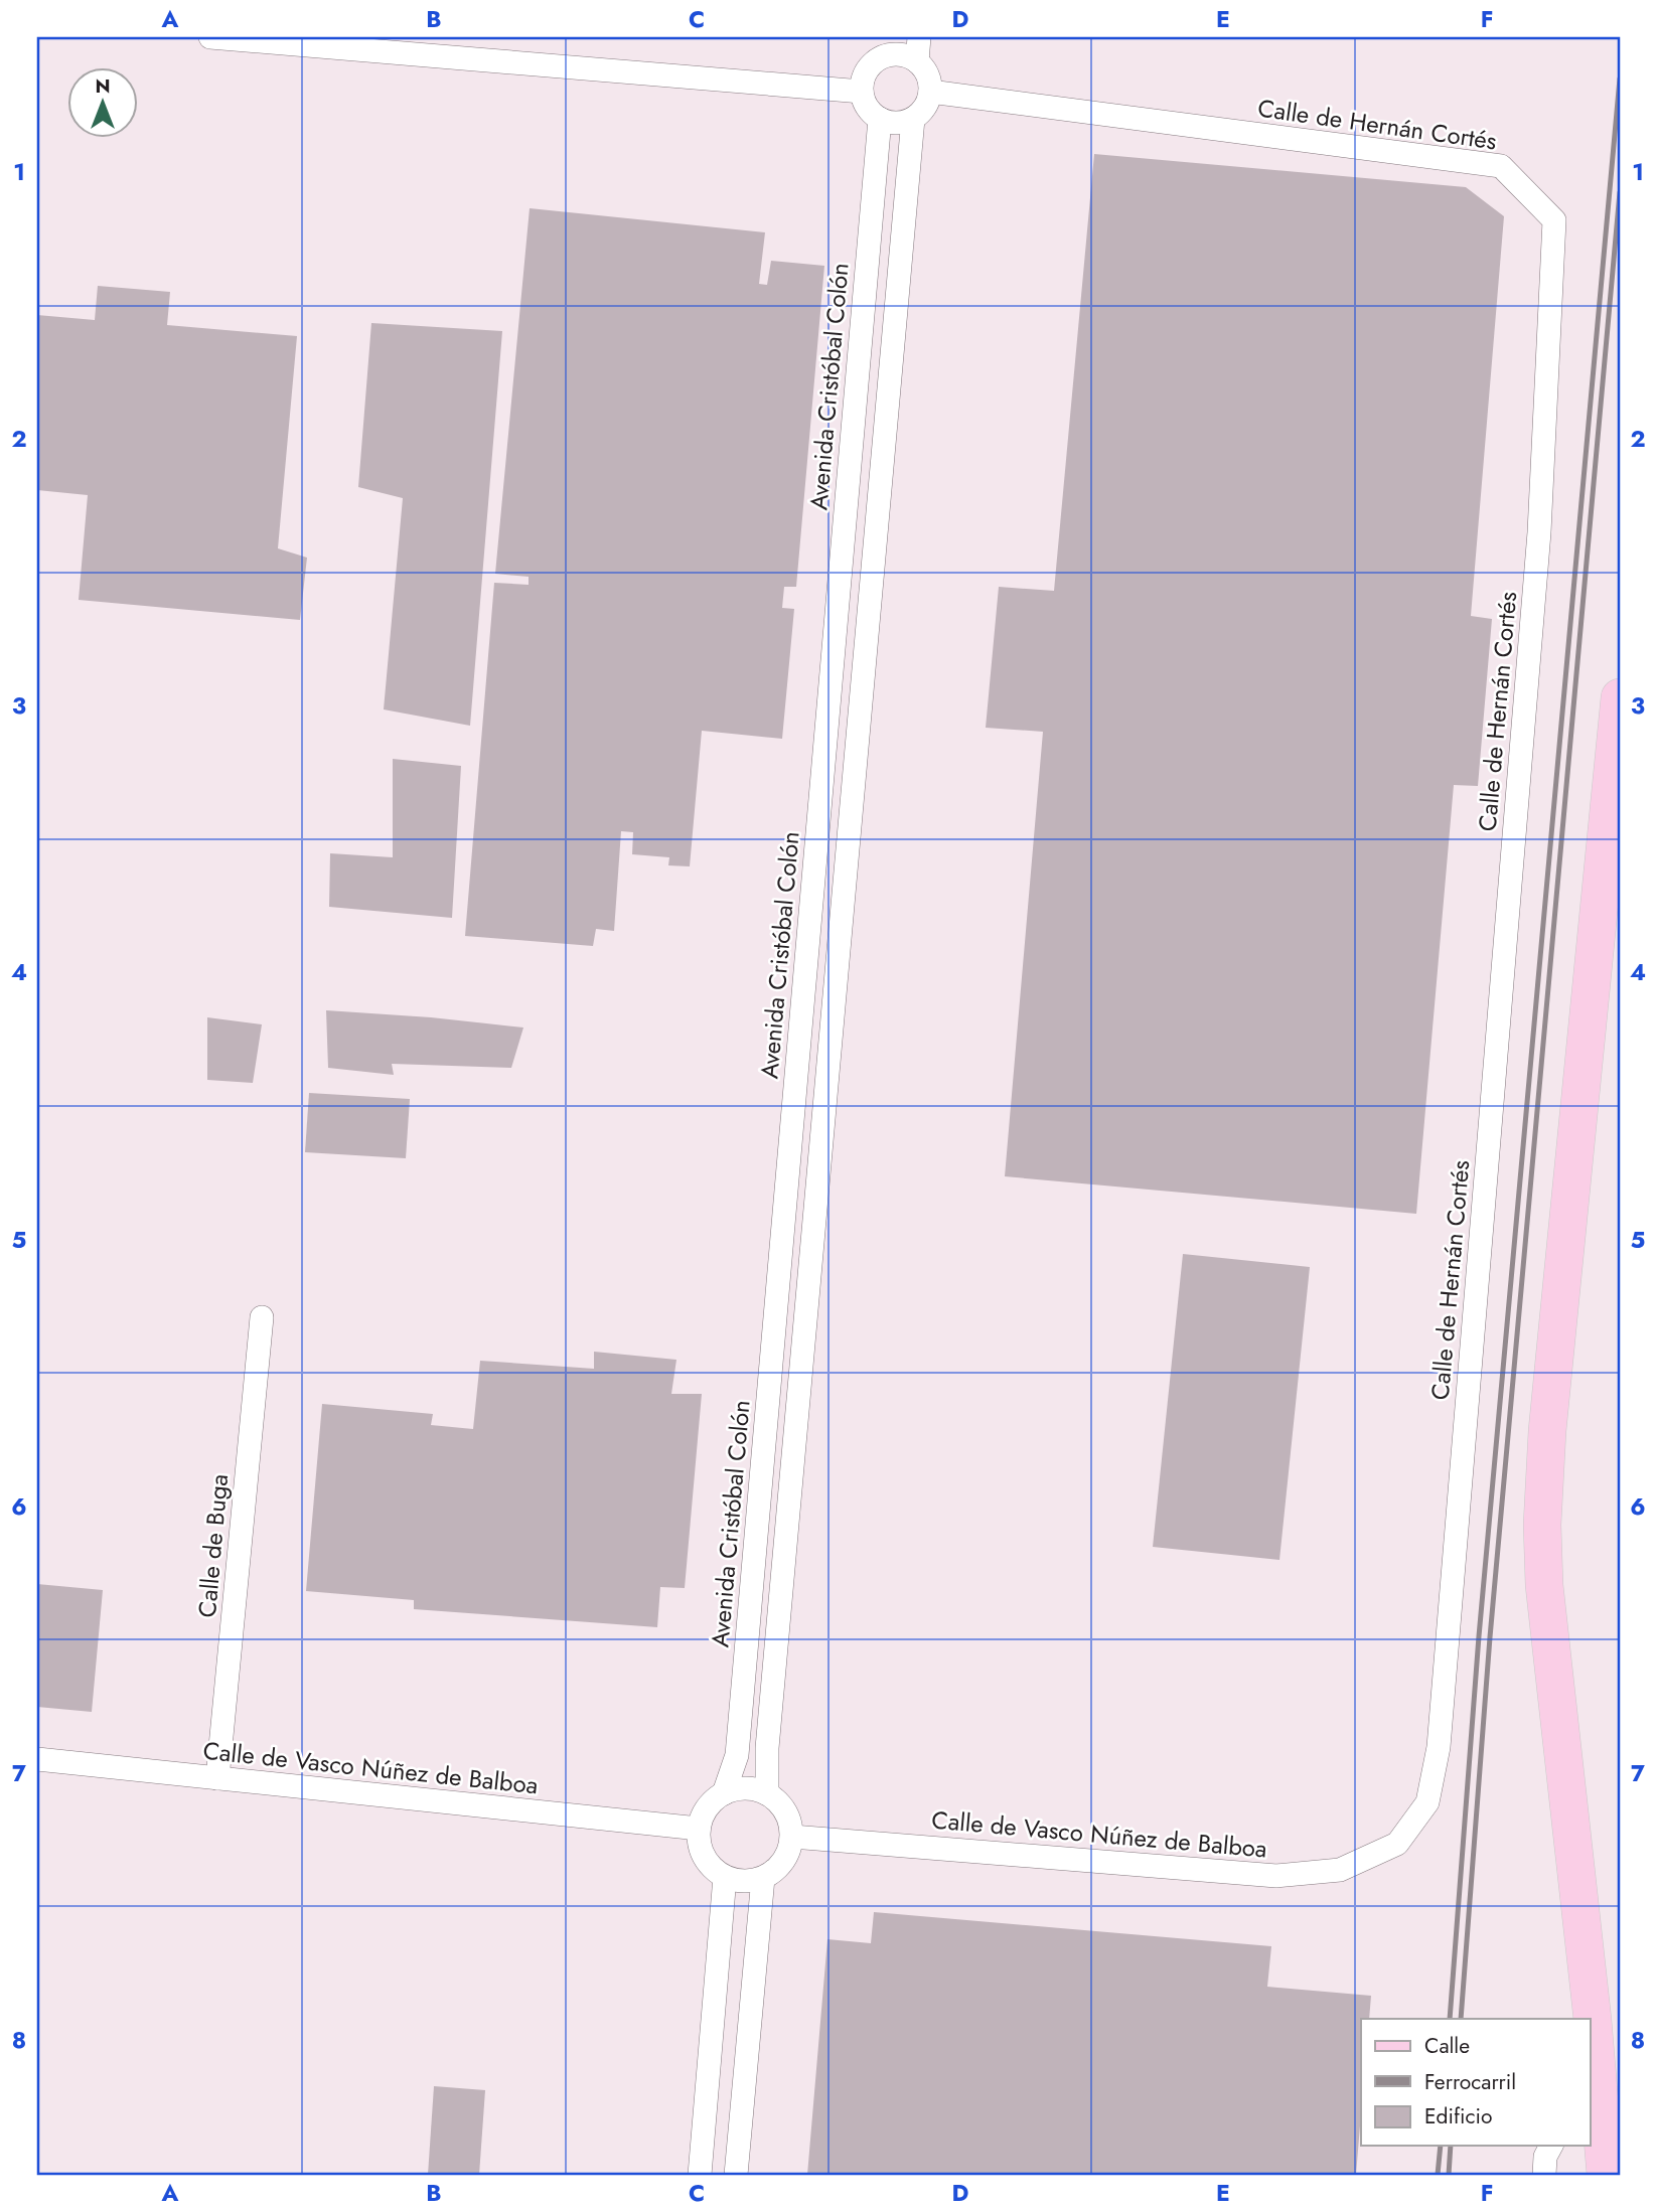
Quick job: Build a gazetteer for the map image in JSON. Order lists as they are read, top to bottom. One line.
{"streets":{"street":["Calle de Hernán Cortés","Avenida Cristóbal Colón","Calle de Buga","Calle de Vasco Núñez de Balboa"]},"crossings":[["Calle de Hernán Cortés","Avenida Cristóbal Colón"],["Calle de Hernán Cortés","Calle de Vasco Núñez de Balboa"],["Avenida Cristóbal Colón","Calle de Vasco Núñez de Balboa"],["Calle de Buga","Calle de Vasco Núñez de Balboa"]],"legend":["Calle","Ferrocarril","Edificio"],"north":"top","grid":{"columns":["A","B","C","D","E","F"],"rows":["1","2","3","4","5","6","7","8"]}}
